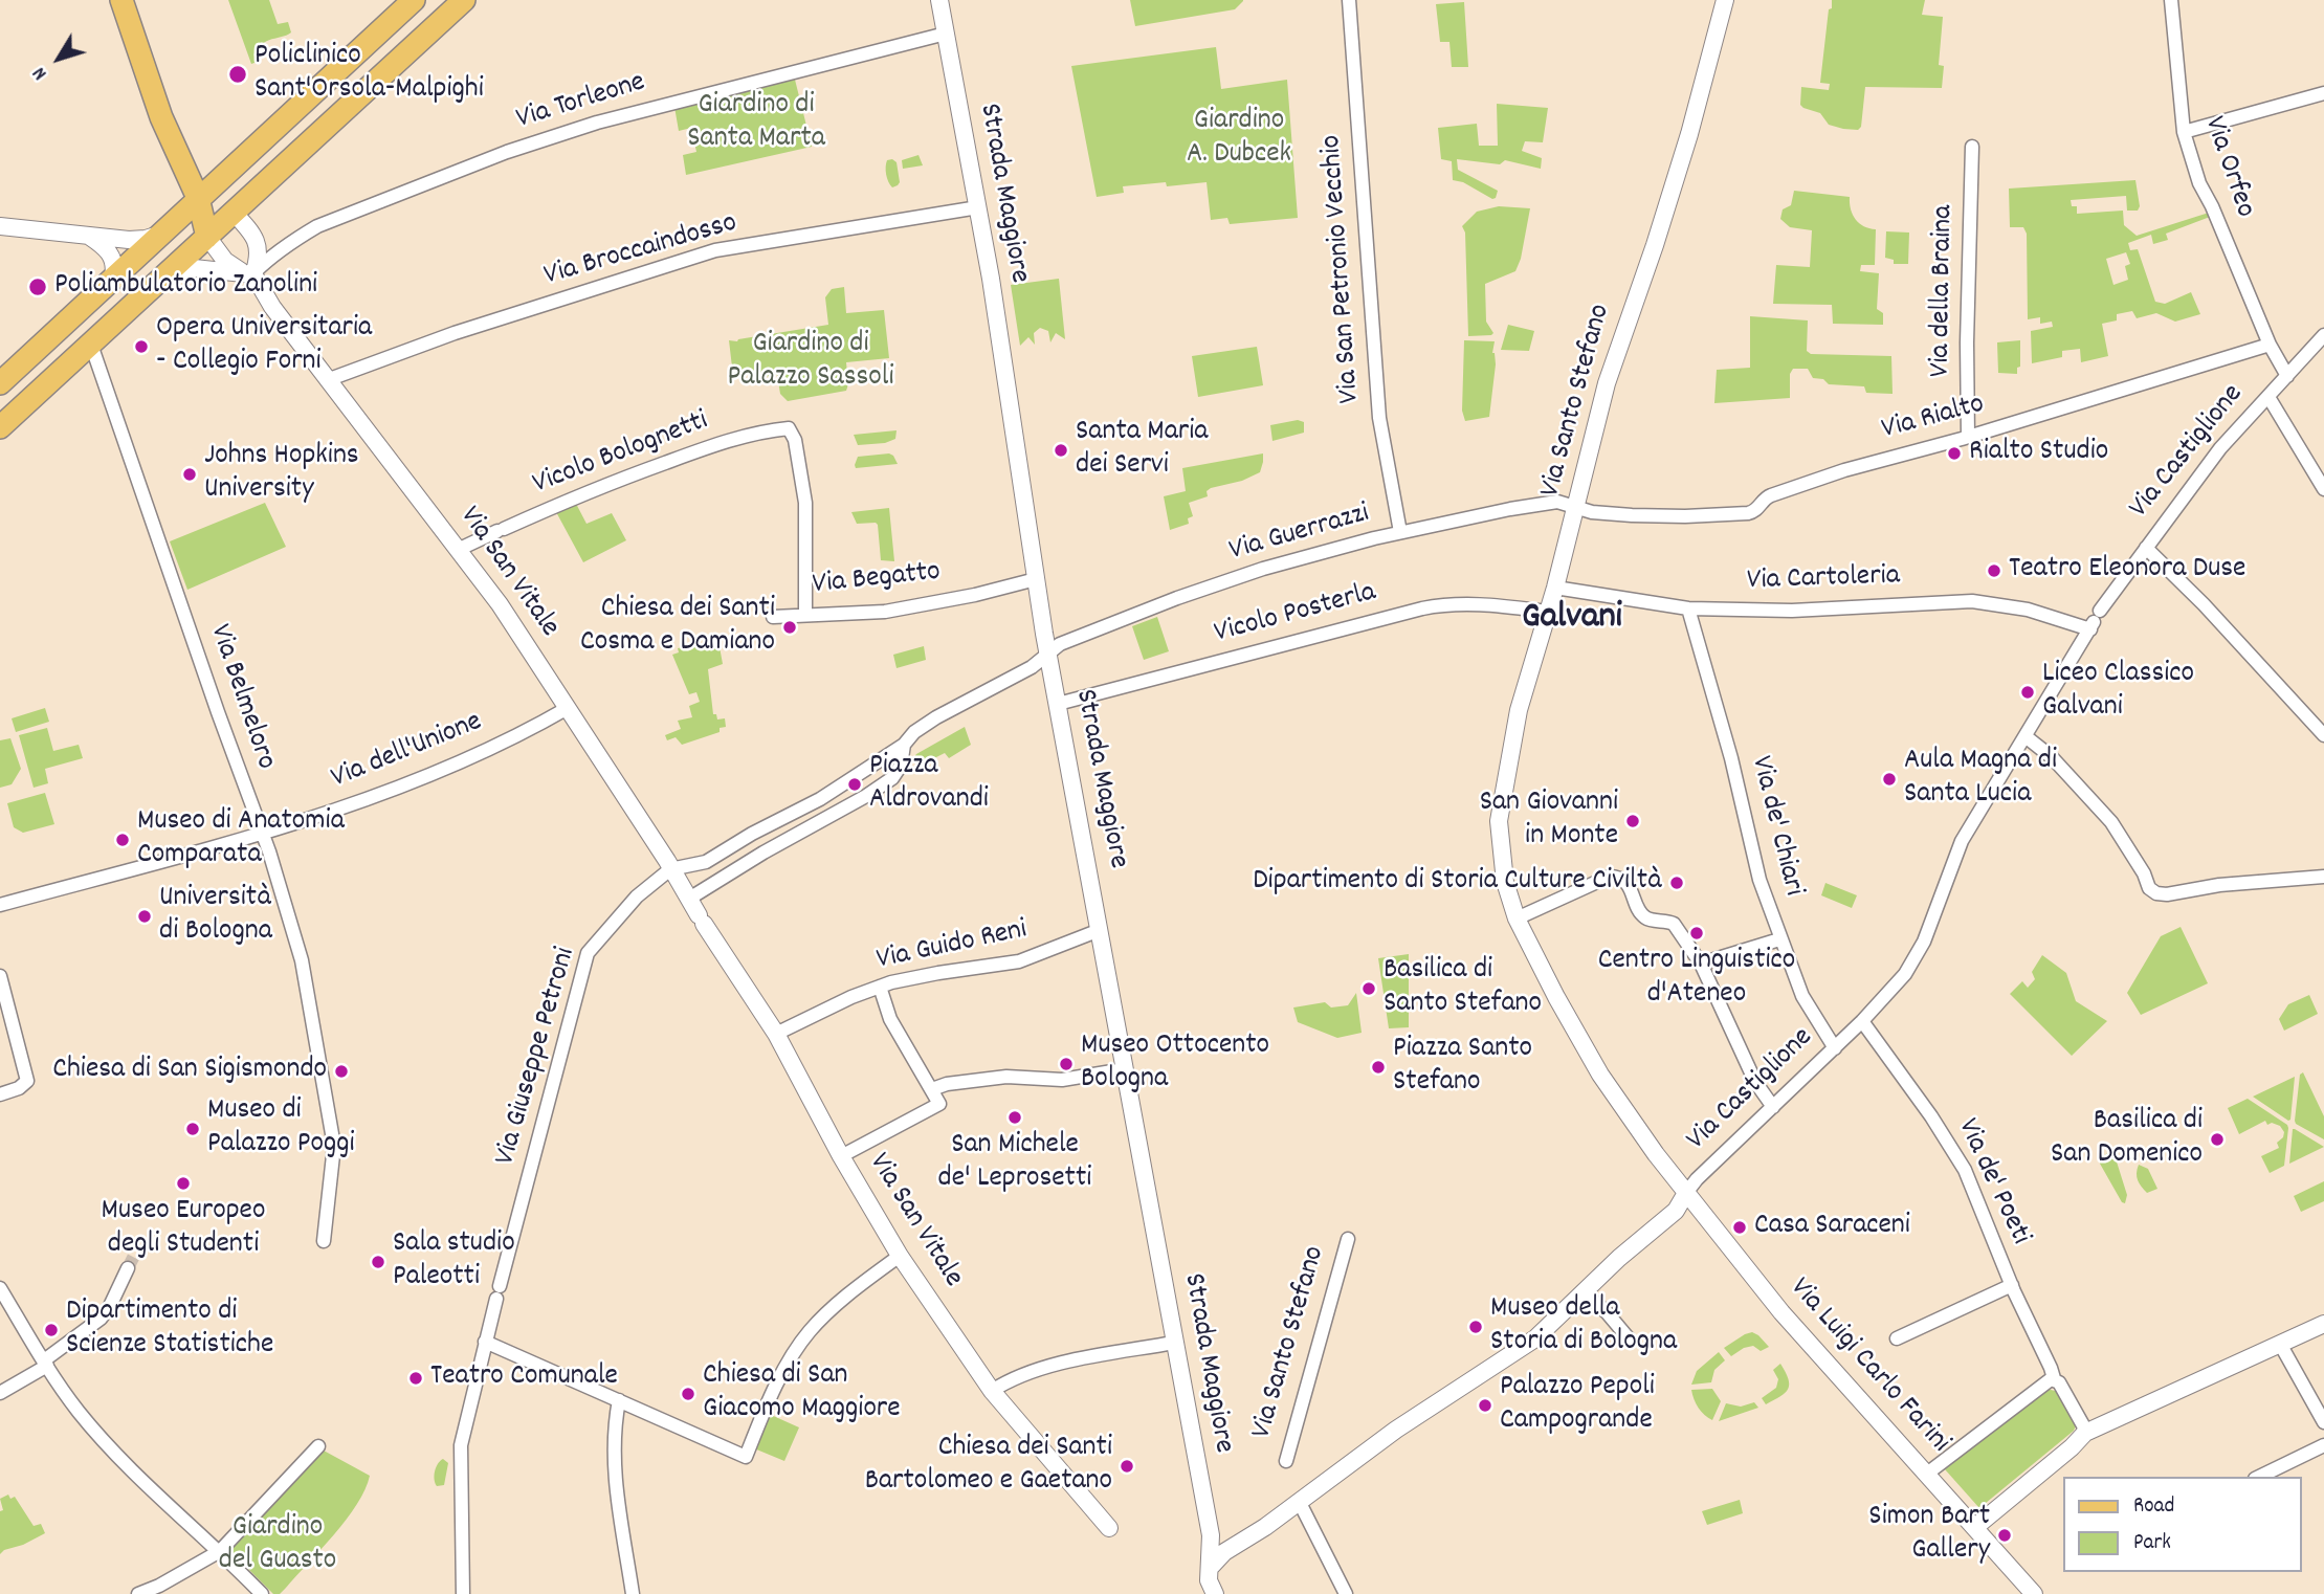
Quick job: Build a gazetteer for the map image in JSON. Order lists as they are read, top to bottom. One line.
{"streets":{"street":["Via Torleone","Via Orfeo","Strada Maggiore","Via Broccaindosso","Via San Petronio Vecchio","Via della Braina","Via Santo Stefano","Via Rialto","Via Castiglione","Vicolo Bolognetti","Via Guerrazzi","Via San Vitale","Via Begatto","Via Cartoleria","Vicolo Posterla","Via Belmeloro","Via dell'Unione","Via de' Chiari","Via Guido Reni","Via Giuseppe Petroni","Via de' Poeti","Via Luigi Carlo Farini"]},"crossings":[["Via Torleone","Strada Maggiore"],["Via Torleone","Via San Vitale"],["Via Orfeo","Via Rialto"],["Strada Maggiore","Via Broccaindosso"],["Strada Maggiore","Via Castiglione"],["Strada Maggiore","Via Guerrazzi"],["Strada Maggiore","Via Begatto"],["Strada Maggiore","Vicolo Posterla"],["Strada Maggiore","Via Guido Reni"],["Via Broccaindosso","Via San Vitale"],["Via San Petronio Vecchio","Via Guerrazzi"],["Via della Braina","Via Rialto"],["Via Santo Stefano","Via Rialto"],["Via Santo Stefano","Via Guerrazzi"],["Via Santo Stefano","Via Cartoleria"],["Via Santo Stefano","Vicolo Posterla"],["Via Santo Stefano","Via Luigi Carlo Farini"],["Via Rialto","Via Guerrazzi"],["Via Castiglione","Via Cartoleria"],["Via Castiglione","Via de' Chiari"],["Via Castiglione","Via de' Poeti"],["Via Castiglione","Via Luigi Carlo Farini"],["Vicolo Bolognetti","Via San Vitale"],["Vicolo Bolognetti","Via Begatto"],["Via San Vitale","Via dell'Unione"],["Via San Vitale","Via Guido Reni"],["Via San Vitale","Via Giuseppe Petroni"],["Via Cartoleria","Via de' Chiari"],["Via Belmeloro","Via dell'Unione"]],"districts":["Galvani"],"parks":["Giardino di Santa Marta","Giardino A. Dubcek","Giardino di Palazzo Sassoli","Giardino del Guasto"],"places":["Policlinico Sant'Orsola-Malpighi","Poliambulatorio Zanolini","Opera Universitaria - Collegio Forni","Santa Maria dei Servi","Rialto Studio","Johns Hopkins University","Teatro Eleonora Duse","Chiesa dei Santi Cosma e Damiano","Liceo Classico Galvani","Aula Magna di Santa Lucia","Piazza Aldrovandi","San Giovanni in Monte","Museo di Anatomia Comparata","Dipartimento di Storia Culture Civiltà","Università di Bologna","Centro Linguistico d'Ateneo","Basilica di Santo Stefano","Museo Ottocento Bologna","Piazza Santo Stefano","Chiesa di San Sigismondo","San Michele de' Leprosetti","Museo di Palazzo Poggi","Basilica di San Domenico","Museo Europeo degli Studenti","Casa Saraceni","Sala studio Paleotti","Museo della Storia di Bologna","Dipartimento di Scienze Statistiche","Teatro Comunale","Chiesa di San Giacomo Maggiore","Palazzo Pepoli Campogrande","Chiesa dei Santi Bartolomeo e Gaetano","Simon Bart Gallery"],"legend":["Road","Park"],"north":"bottom left"}
